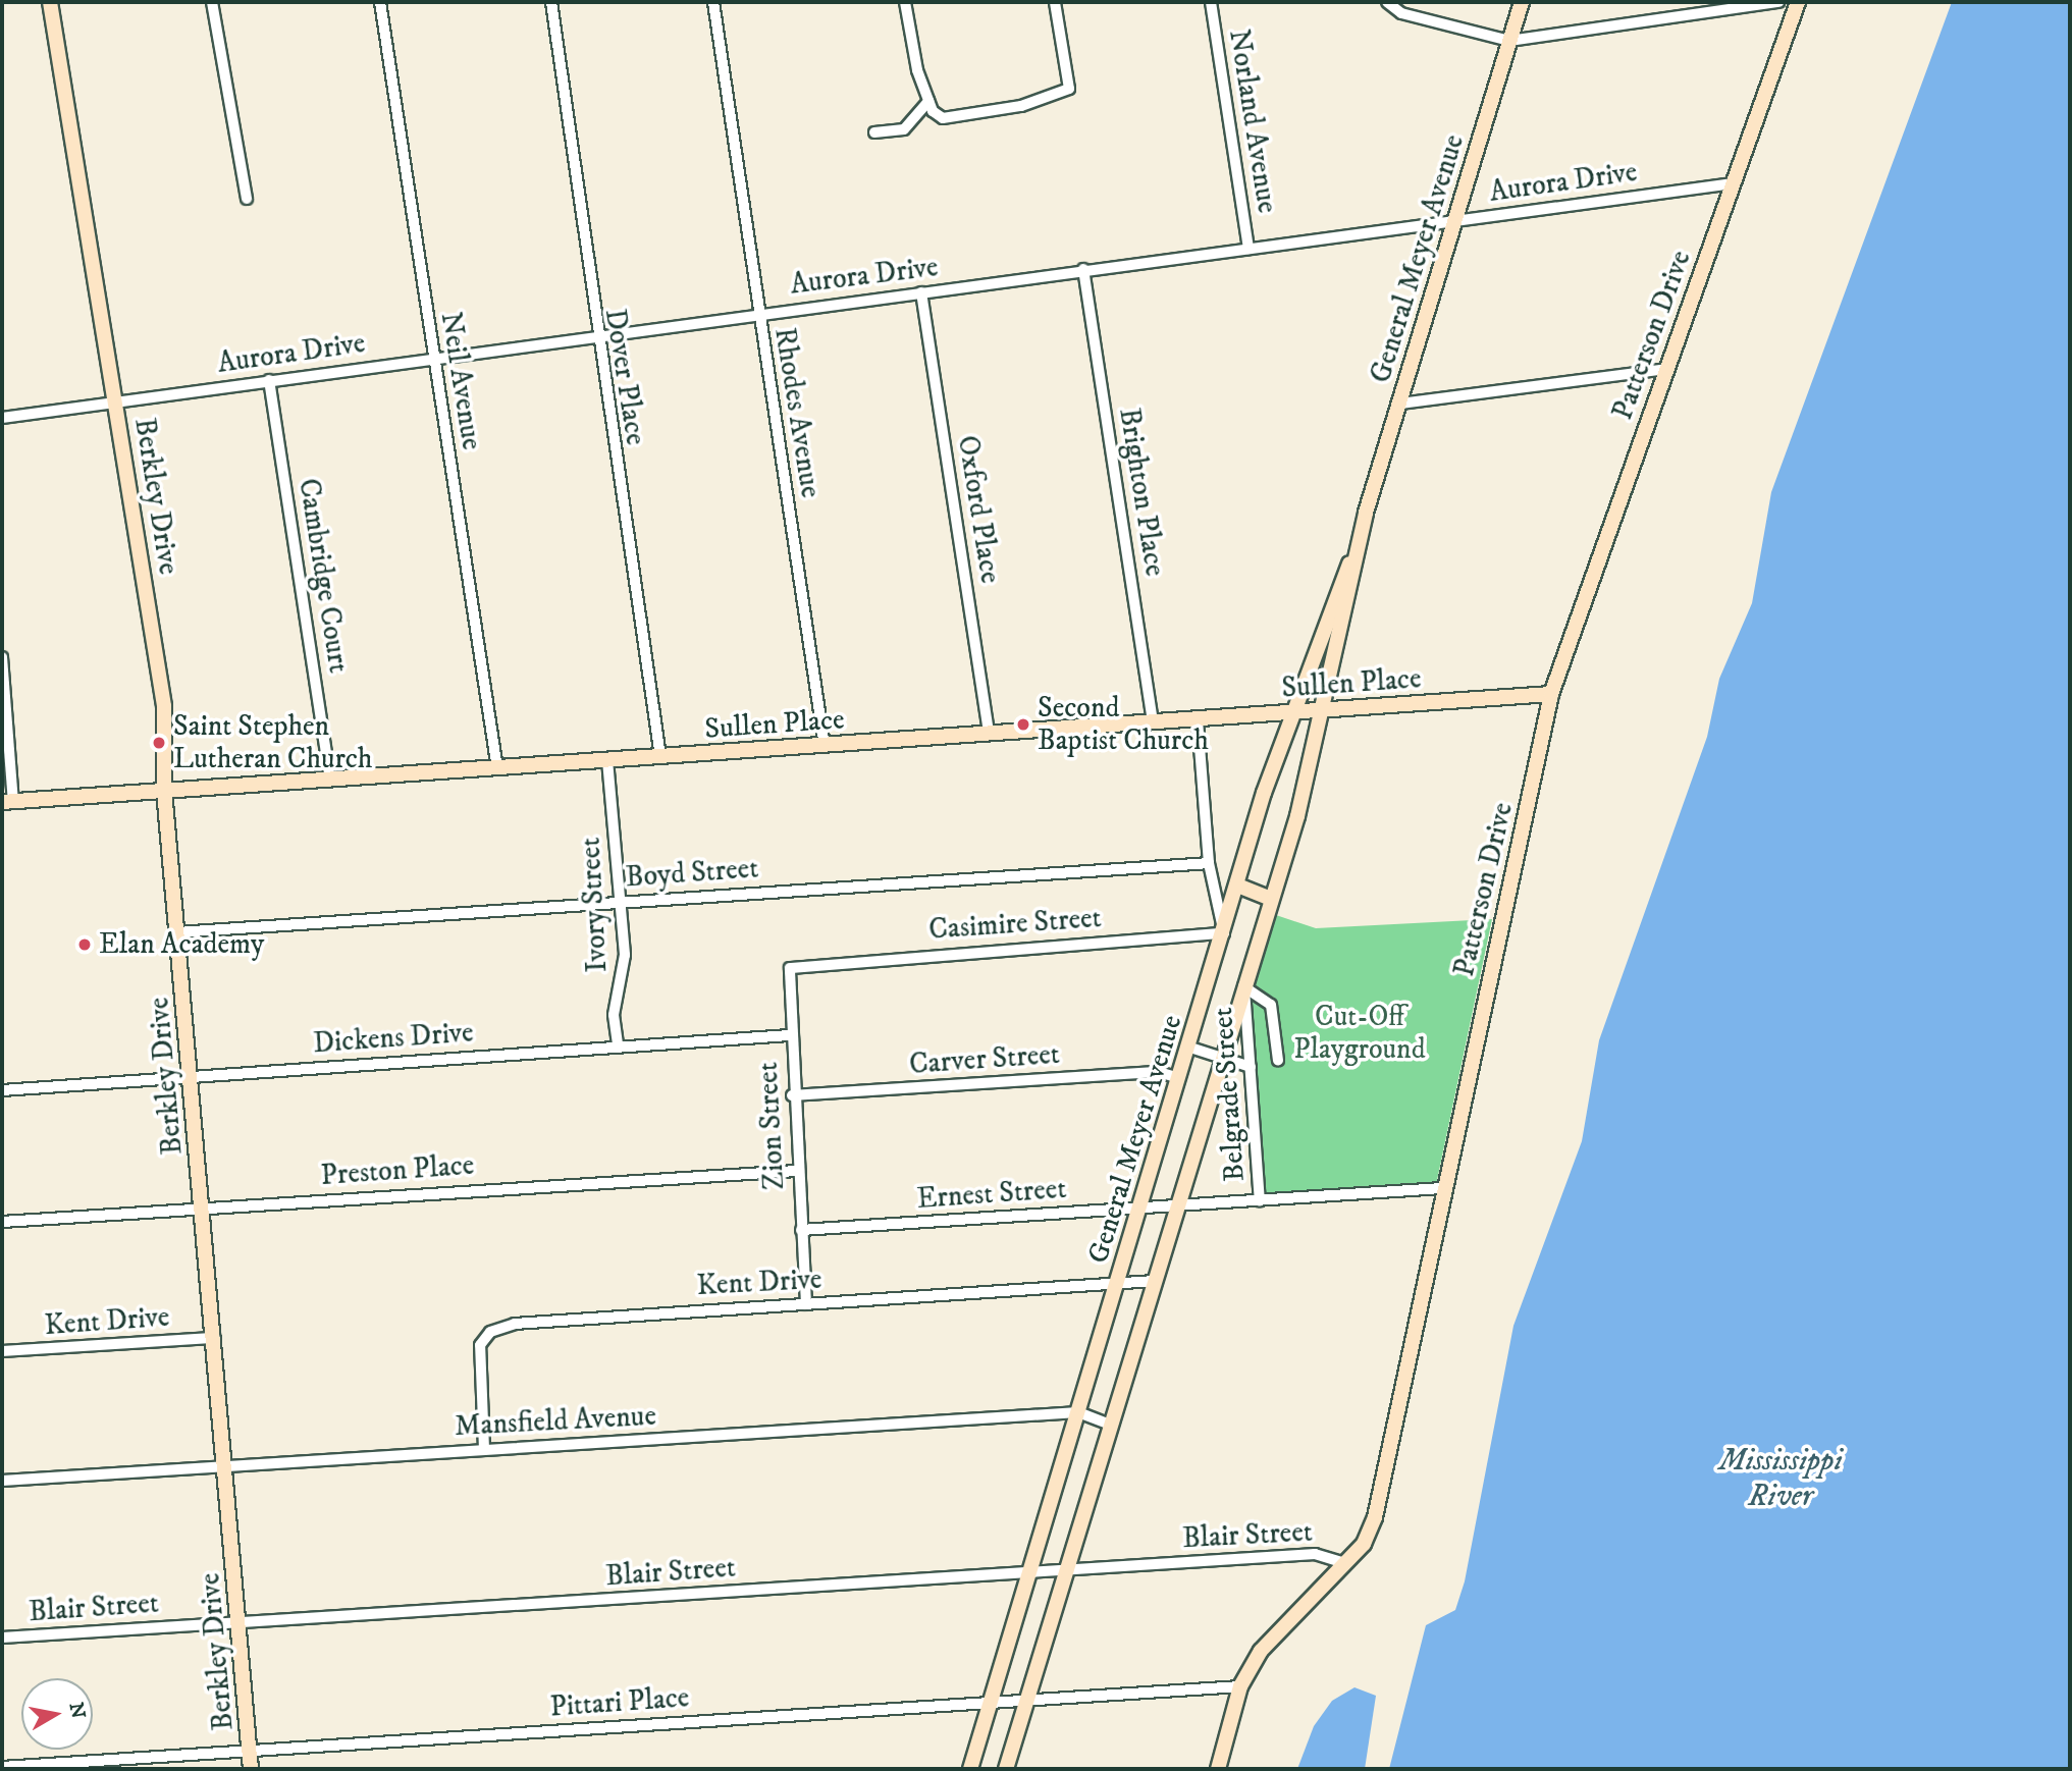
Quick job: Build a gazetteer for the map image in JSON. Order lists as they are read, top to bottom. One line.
{"streets":{"street":["Norland Avenue","Aurora Drive","General Meyer Avenue","Patterson Drive","Dover Place","Neil Avenue","Rhodes Avenue","Brighton Place","Berkley Drive","Oxford Place","Cambridge Court","Sullen Place","Boyd Street","Ivory Street","Casimire Street","Dickens Drive","Carver Street","Belgrade Street","Zion Street","Preston Place","Ernest Street","Kent Drive","Mansfield Avenue","Blair Street","Pittari Place"]},"crossings":[["Norland Avenue","Aurora Drive"],["Aurora Drive","General Meyer Avenue"],["Aurora Drive","Patterson Drive"],["Aurora Drive","Dover Place"],["Aurora Drive","Neil Avenue"],["Aurora Drive","Rhodes Avenue"],["Aurora Drive","Brighton Place"],["Aurora Drive","Berkley Drive"],["Aurora Drive","Oxford Place"],["Aurora Drive","Cambridge Court"],["General Meyer Avenue","Sullen Place"],["General Meyer Avenue","Casimire Street"],["General Meyer Avenue","Carver Street"],["General Meyer Avenue","Belgrade Street"],["General Meyer Avenue","Ernest Street"],["General Meyer Avenue","Kent Drive"],["General Meyer Avenue","Mansfield Avenue"],["General Meyer Avenue","Blair Street"],["General Meyer Avenue","Pittari Place"],["Patterson Drive","Sullen Place"],["Patterson Drive","Ernest Street"],["Patterson Drive","Blair Street"],["Patterson Drive","Pittari Place"],["Dover Place","Sullen Place"],["Neil Avenue","Sullen Place"],["Rhodes Avenue","Sullen Place"],["Brighton Place","Sullen Place"],["Berkley Drive","Sullen Place"],["Berkley Drive","Boyd Street"],["Berkley Drive","Dickens Drive"],["Berkley Drive","Preston Place"],["Berkley Drive","Kent Drive"],["Berkley Drive","Mansfield Avenue"],["Berkley Drive","Blair Street"],["Berkley Drive","Pittari Place"],["Oxford Place","Sullen Place"],["Cambridge Court","Sullen Place"],["Sullen Place","Ivory Street"],["Boyd Street","Ivory Street"],["Ivory Street","Dickens Drive"],["Casimire Street","Zion Street"],["Dickens Drive","Zion Street"],["Carver Street","Zion Street"],["Belgrade Street","Ernest Street"],["Zion Street","Preston Place"],["Zion Street","Ernest Street"],["Zion Street","Kent Drive"],["Kent Drive","Mansfield Avenue"]],"water":["Mississippi River"],"parks":["Cut-Off Playground"],"places":["Second Baptist Church","Saint Stephen Lutheran Church","Elan Academy"],"north":"right"}
